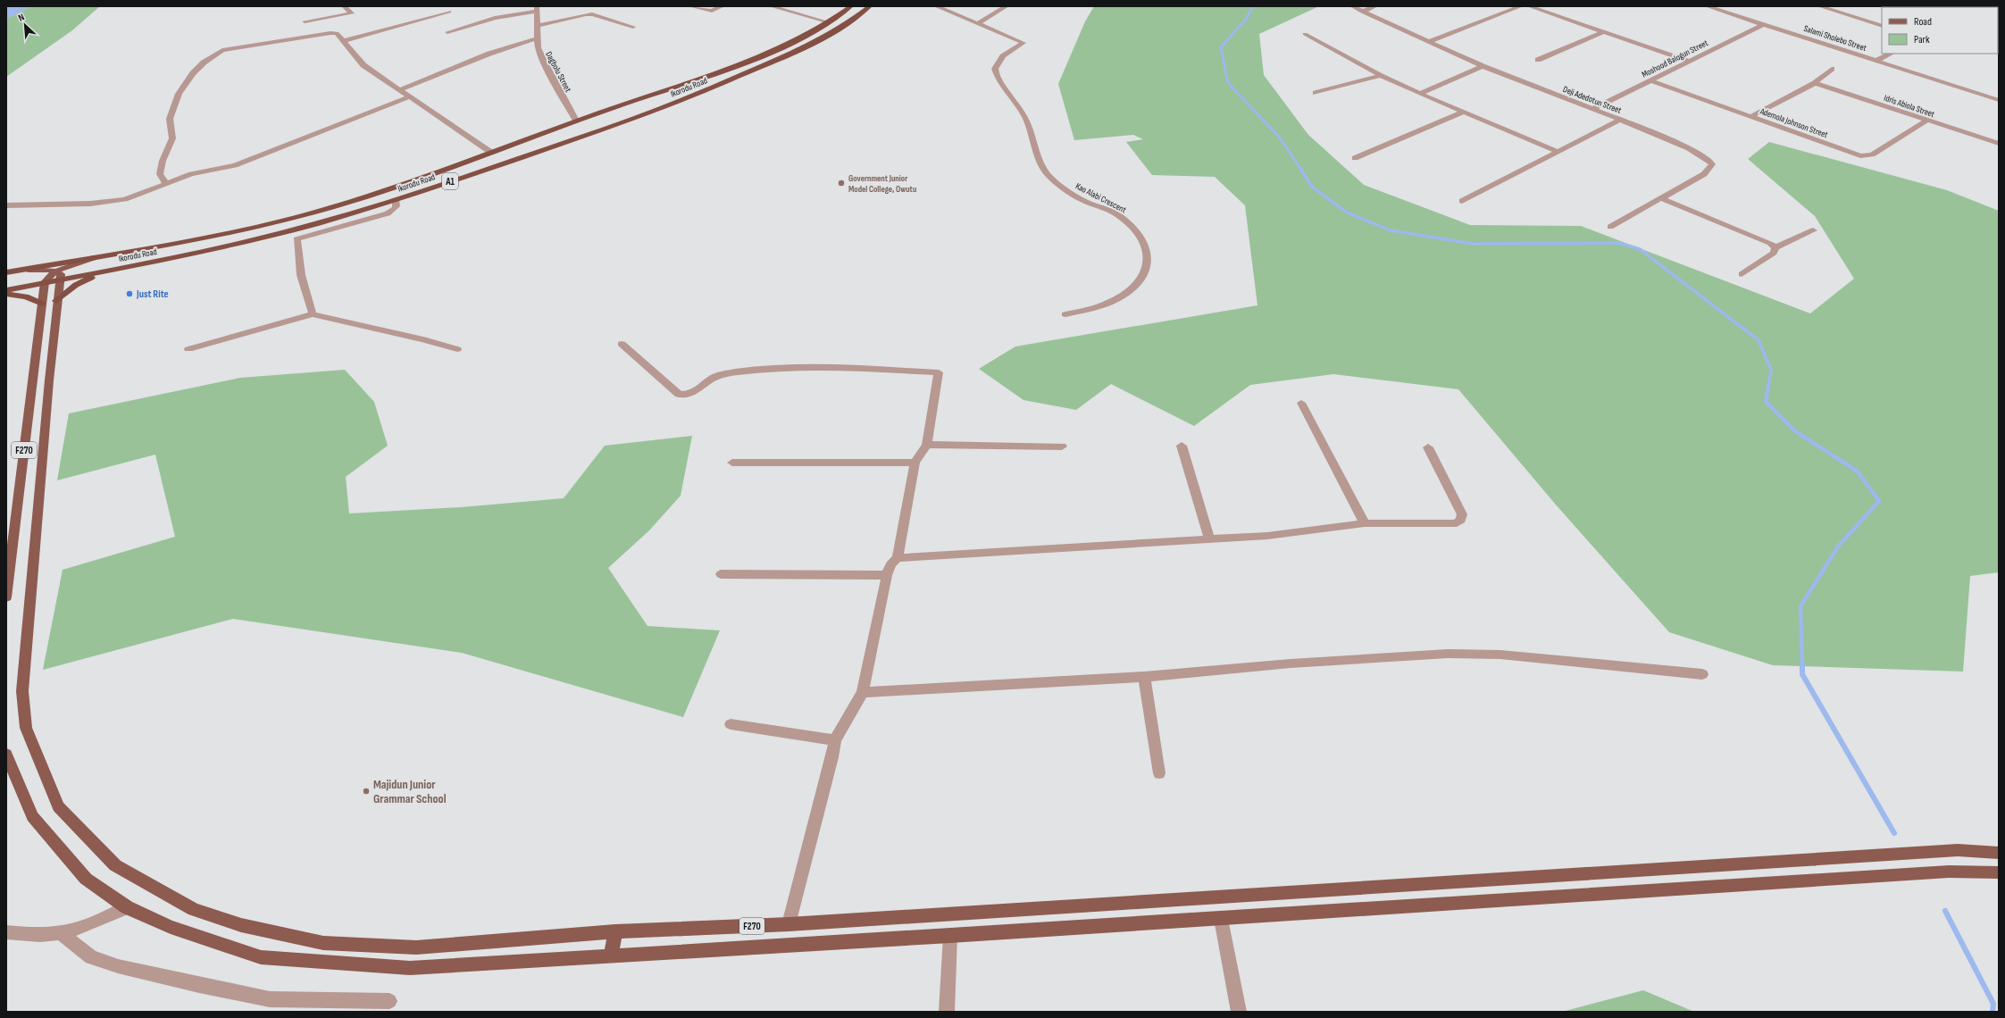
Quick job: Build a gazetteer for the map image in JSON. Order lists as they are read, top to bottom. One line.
{"streets":{"highway":["Ikorodu Road","A1"],"main road":["F270"],"street":["Salami Sholebo Street","Moshood Balogun Street","Dagbolu Street","Deji Adedotun Street","Idris Abiola Street","Ademola Johnson Street","Kao Alabi Crescent"]},"crossings":[["Salami Sholebo Street","Moshood Balogun Street"],["Moshood Balogun Street","Deji Adedotun Street"],["Moshood Balogun Street","Ademola Johnson Street"],["Dagbolu Street","Ikorodu Road"],["Ikorodu Road","F270"],["Idris Abiola Street","Ademola Johnson Street"]],"places":["Government Junior Model College, Owutu","Just Rite","Majidun Junior Grammar School"],"legend":["Road","Park"],"north":"top left"}
